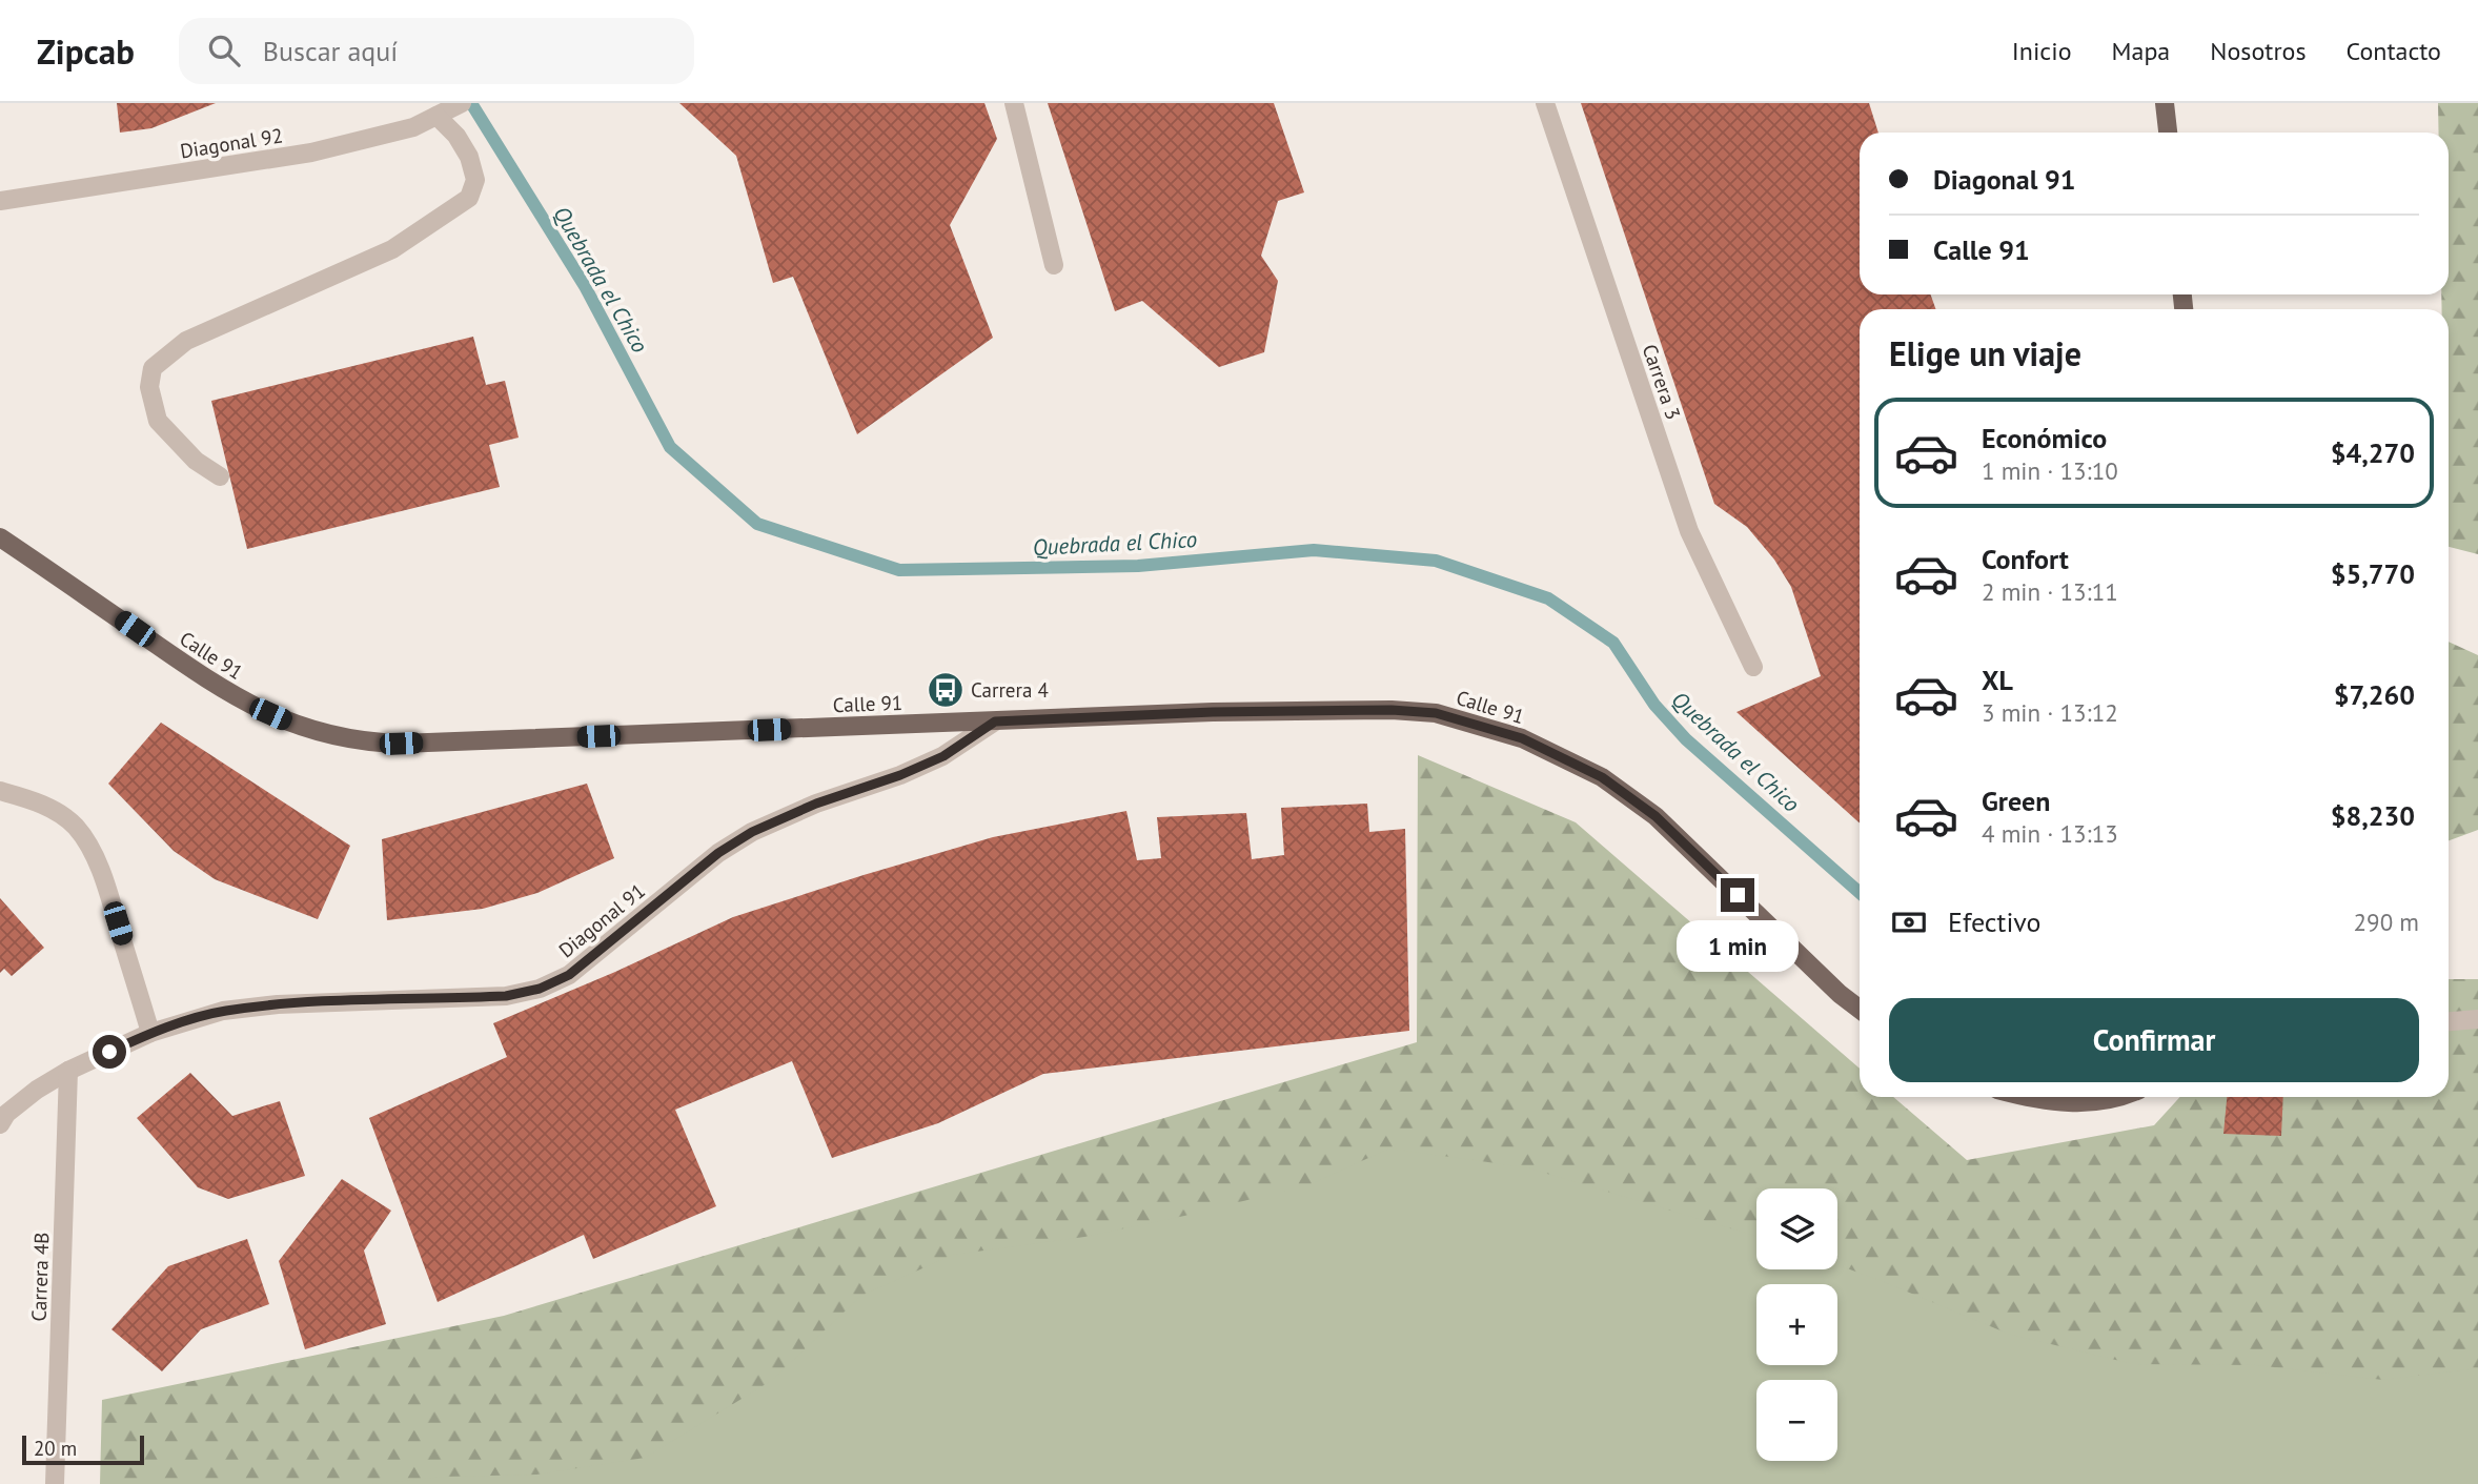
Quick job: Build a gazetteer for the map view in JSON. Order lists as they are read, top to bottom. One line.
{"streets":{"main road":["Calle 91"],"street":["Diagonal 92","Carrera 3","Diagonal 91","Carrera 4B"]},"crossings":[["Calle 91","Diagonal 91"],["Diagonal 91","Carrera 4B"]],"water":["Quebrada el Chico"],"places":{"bus stop":["Carrera 4"]},"scale_bar":"20 m","page":{"header":"Zipcab","search":"Buscar aquí","nav":["Inicio","Mapa","Nosotros","Contacto"],"banner":["Diagonal 91","Calle 91"],"heading":"Elige un viaje","list":[{"name":"Económico","note":"1 min · 13:10","value":"$4,270"},{"name":"Confort","note":"2 min · 13:11","value":"$5,770"},{"name":"XL","note":"3 min · 13:12","value":"$7,260"},{"name":"Green","note":"4 min · 13:13","value":"$8,230"}],"pay":["Efectivo","290 m"],"bubble":"1 min","buttons":"Confirmar","map_buttons":["+","−"],"scale":"20 m"}}
